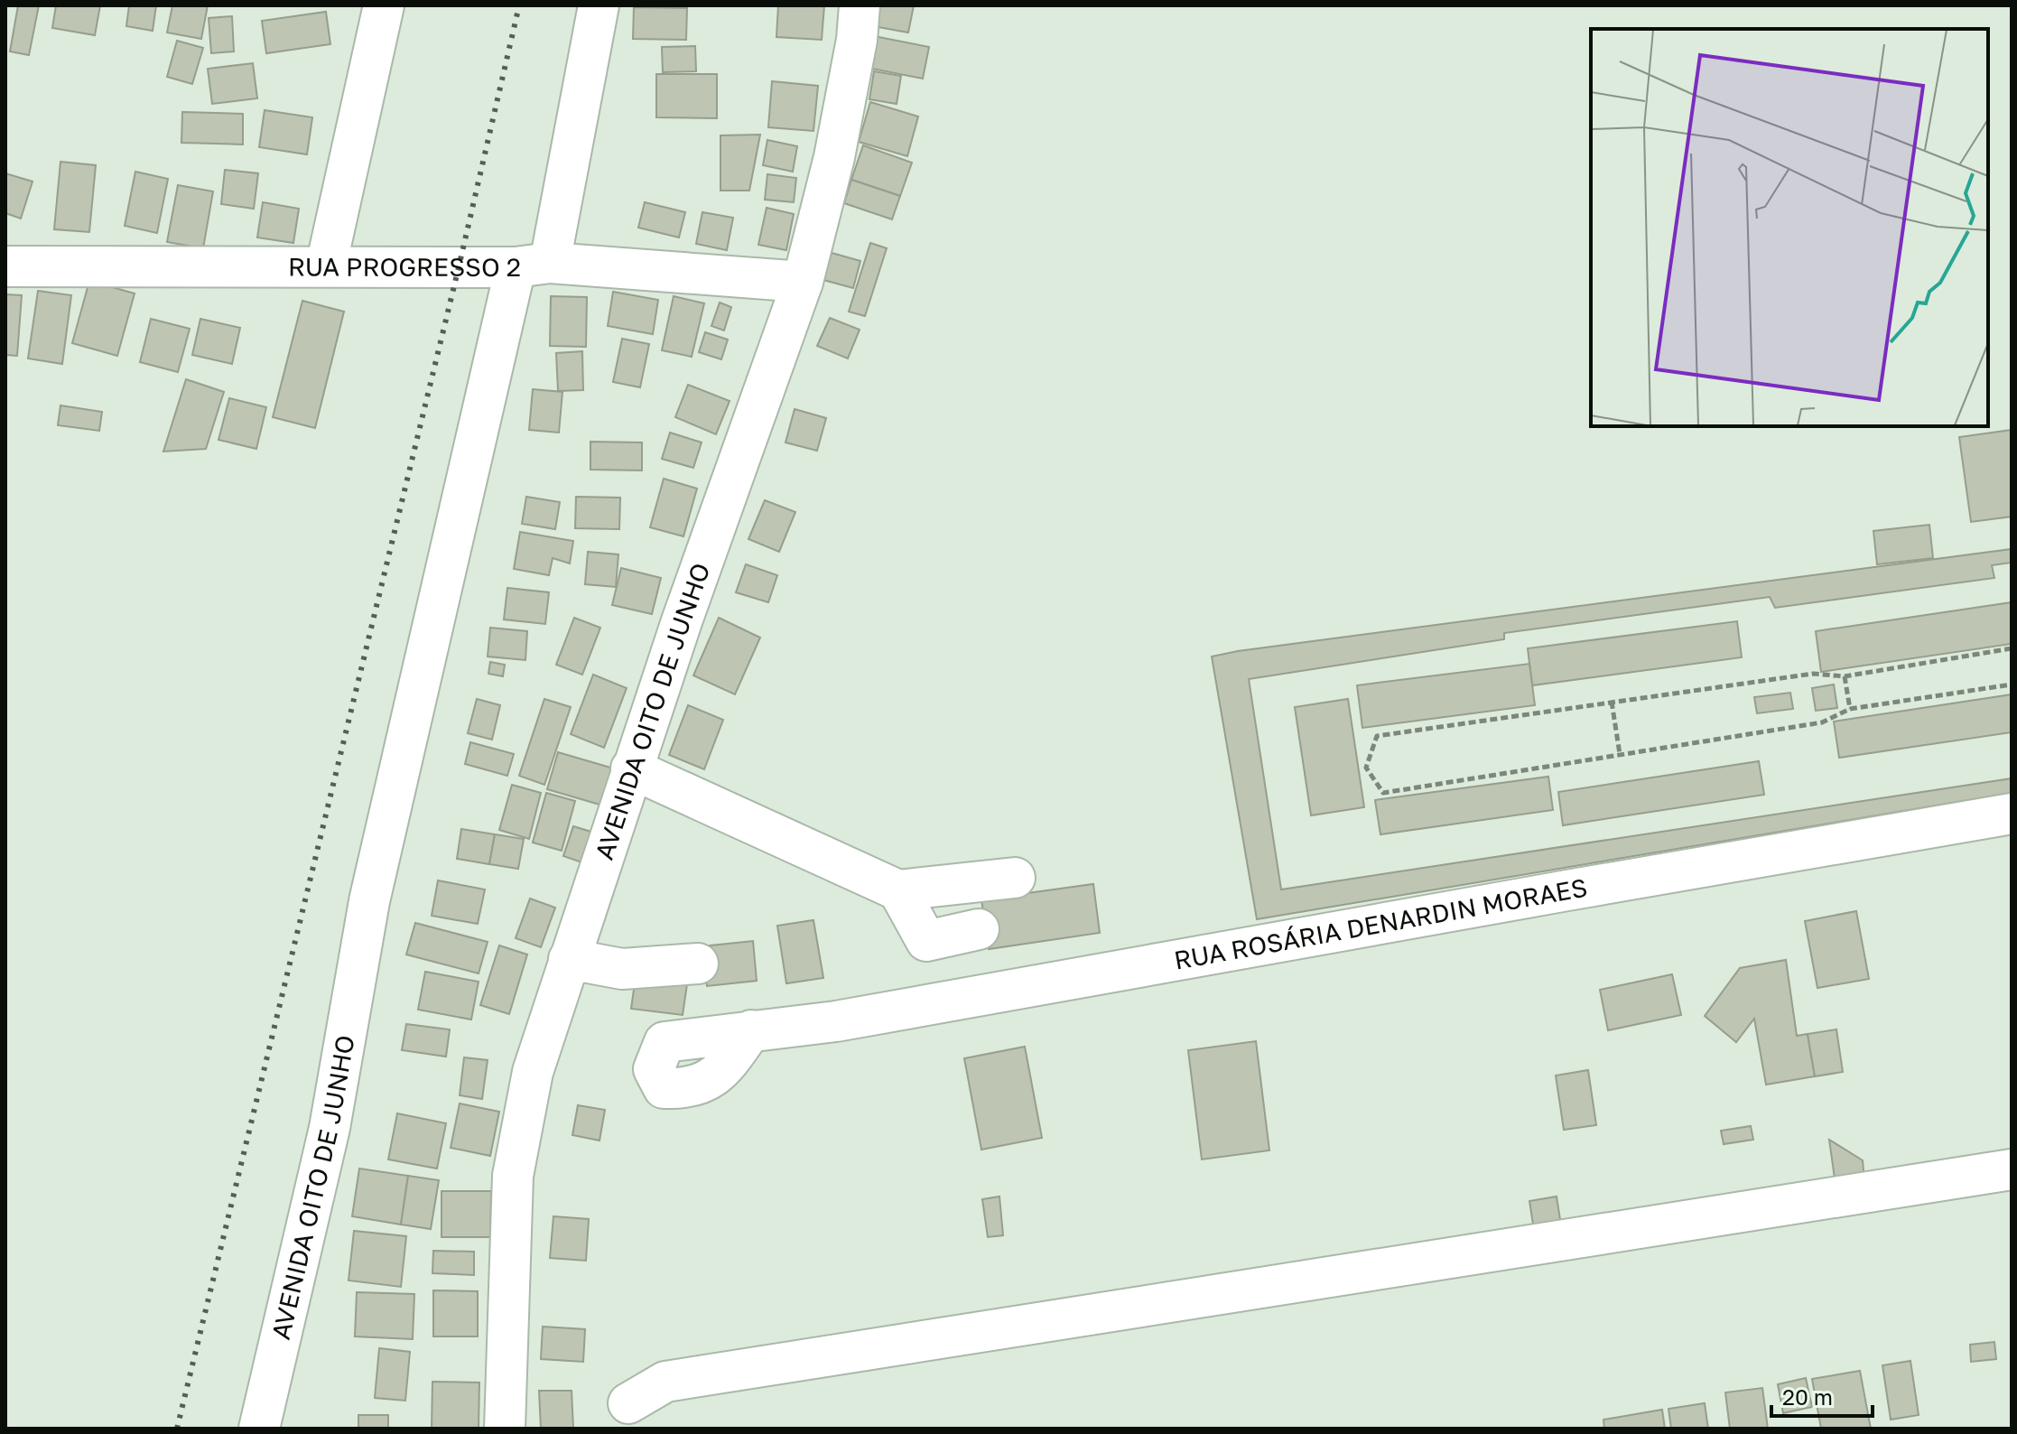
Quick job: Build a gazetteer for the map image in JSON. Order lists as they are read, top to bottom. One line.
{"streets":{"street":["RUA PROGRESSO 2","AVENIDA OITO DE JUNHO","RUA ROSÁRIA DENARDIN MORAES"]},"crossings":[["RUA PROGRESSO 2","AVENIDA OITO DE JUNHO"]],"scale_bar":"20 m"}
